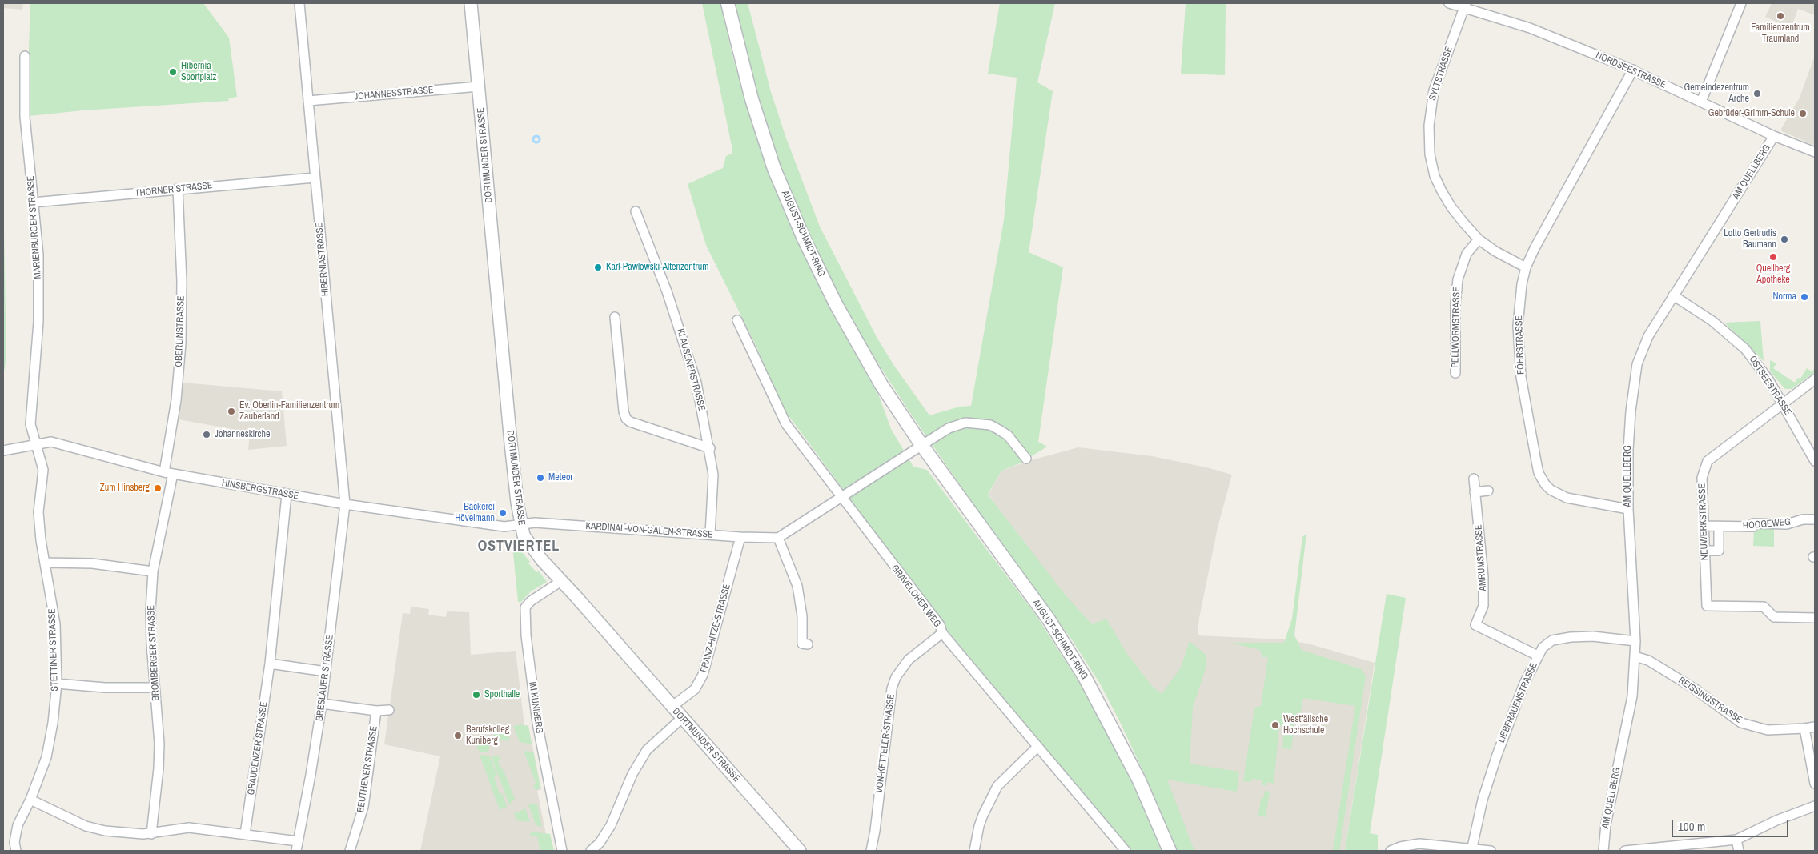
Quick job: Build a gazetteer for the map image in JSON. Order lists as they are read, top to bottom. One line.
{"streets":{"main road":["AUGUST-SCHMIDT-RING"],"street":["NORDSEESTRASSE","SYLTSTRASSE","JOHANNESSTRASSE","DORTMUNDER STRASSE","AM QUELLBERG","THORNER STRASSE","MARIENBURGER STRASSE","HIBERNIASTRASSE","PELLWORMSTRASSE","OBERLINSTRASSE","FÖHRSTRASSE","KLAUSENERSTRASSE","OSTSEESTRASSE","HINSBERGSTRASSE","NEUWERKSTRASSE","HOOGEWEG","KARDINAL-VON-GALEN-STRASSE","AMRUMSTRASSE","GRAVELOHER WEG","FRANZ-HITZE-STRASSE","STETTINER STRASSE","BROMBERGER STRASSE","BRESLAUER STRASSE","REISSINGSTRASSE","LIEBFRAUENSTRASSE","IM KUNIBERG","VON-KETTELER-STRASSE","GRAUDENZER STRASSE","BEUTHENER STRASSE"]},"crossings":[["NORDSEESTRASSE","SYLTSTRASSE"],["NORDSEESTRASSE","AM QUELLBERG"],["NORDSEESTRASSE","FÖHRSTRASSE"],["SYLTSTRASSE","PELLWORMSTRASSE"],["SYLTSTRASSE","FÖHRSTRASSE"],["JOHANNESSTRASSE","DORTMUNDER STRASSE"],["JOHANNESSTRASSE","HIBERNIASTRASSE"],["DORTMUNDER STRASSE","HINSBERGSTRASSE"],["DORTMUNDER STRASSE","KARDINAL-VON-GALEN-STRASSE"],["DORTMUNDER STRASSE","FRANZ-HITZE-STRASSE"],["DORTMUNDER STRASSE","IM KUNIBERG"],["AM QUELLBERG","FÖHRSTRASSE"],["AM QUELLBERG","OSTSEESTRASSE"],["AM QUELLBERG","REISSINGSTRASSE"],["AM QUELLBERG","LIEBFRAUENSTRASSE"],["THORNER STRASSE","MARIENBURGER STRASSE"],["THORNER STRASSE","HIBERNIASTRASSE"],["THORNER STRASSE","OBERLINSTRASSE"],["MARIENBURGER STRASSE","HINSBERGSTRASSE"],["MARIENBURGER STRASSE","STETTINER STRASSE"],["HIBERNIASTRASSE","HINSBERGSTRASSE"],["HIBERNIASTRASSE","BRESLAUER STRASSE"],["OBERLINSTRASSE","HINSBERGSTRASSE"],["OBERLINSTRASSE","BROMBERGER STRASSE"],["KLAUSENERSTRASSE","KARDINAL-VON-GALEN-STRASSE"],["OSTSEESTRASSE","NEUWERKSTRASSE"],["HINSBERGSTRASSE","KARDINAL-VON-GALEN-STRASSE"],["HINSBERGSTRASSE","STETTINER STRASSE"],["HINSBERGSTRASSE","BROMBERGER STRASSE"],["HINSBERGSTRASSE","BRESLAUER STRASSE"],["HINSBERGSTRASSE","GRAUDENZER STRASSE"],["NEUWERKSTRASSE","HOOGEWEG"],["KARDINAL-VON-GALEN-STRASSE","FRANZ-HITZE-STRASSE"],["AMRUMSTRASSE","LIEBFRAUENSTRASSE"],["GRAVELOHER WEG","VON-KETTELER-STRASSE"]],"districts":["OSTVIERTEL"],"places":["Familienzentrum Traumland","Hibernia Sportplatz","Gemeindezentrum Arche","Gebrüder-Grimm-Schule","Lotto Gertrudis Baumann","Quellberg Apotheke","Karl-Pawlowski-Altenzentrum","Norma","Ev. Oberlin-Familienzentrum Zauberland","Johanneskirche","Meteor","Zum Hinsberg","Bäckerei Hövelmann","Sporthalle","Westfälische Hochschule","Berufskolleg Kuniberg"],"scale_bar":"100 m"}
